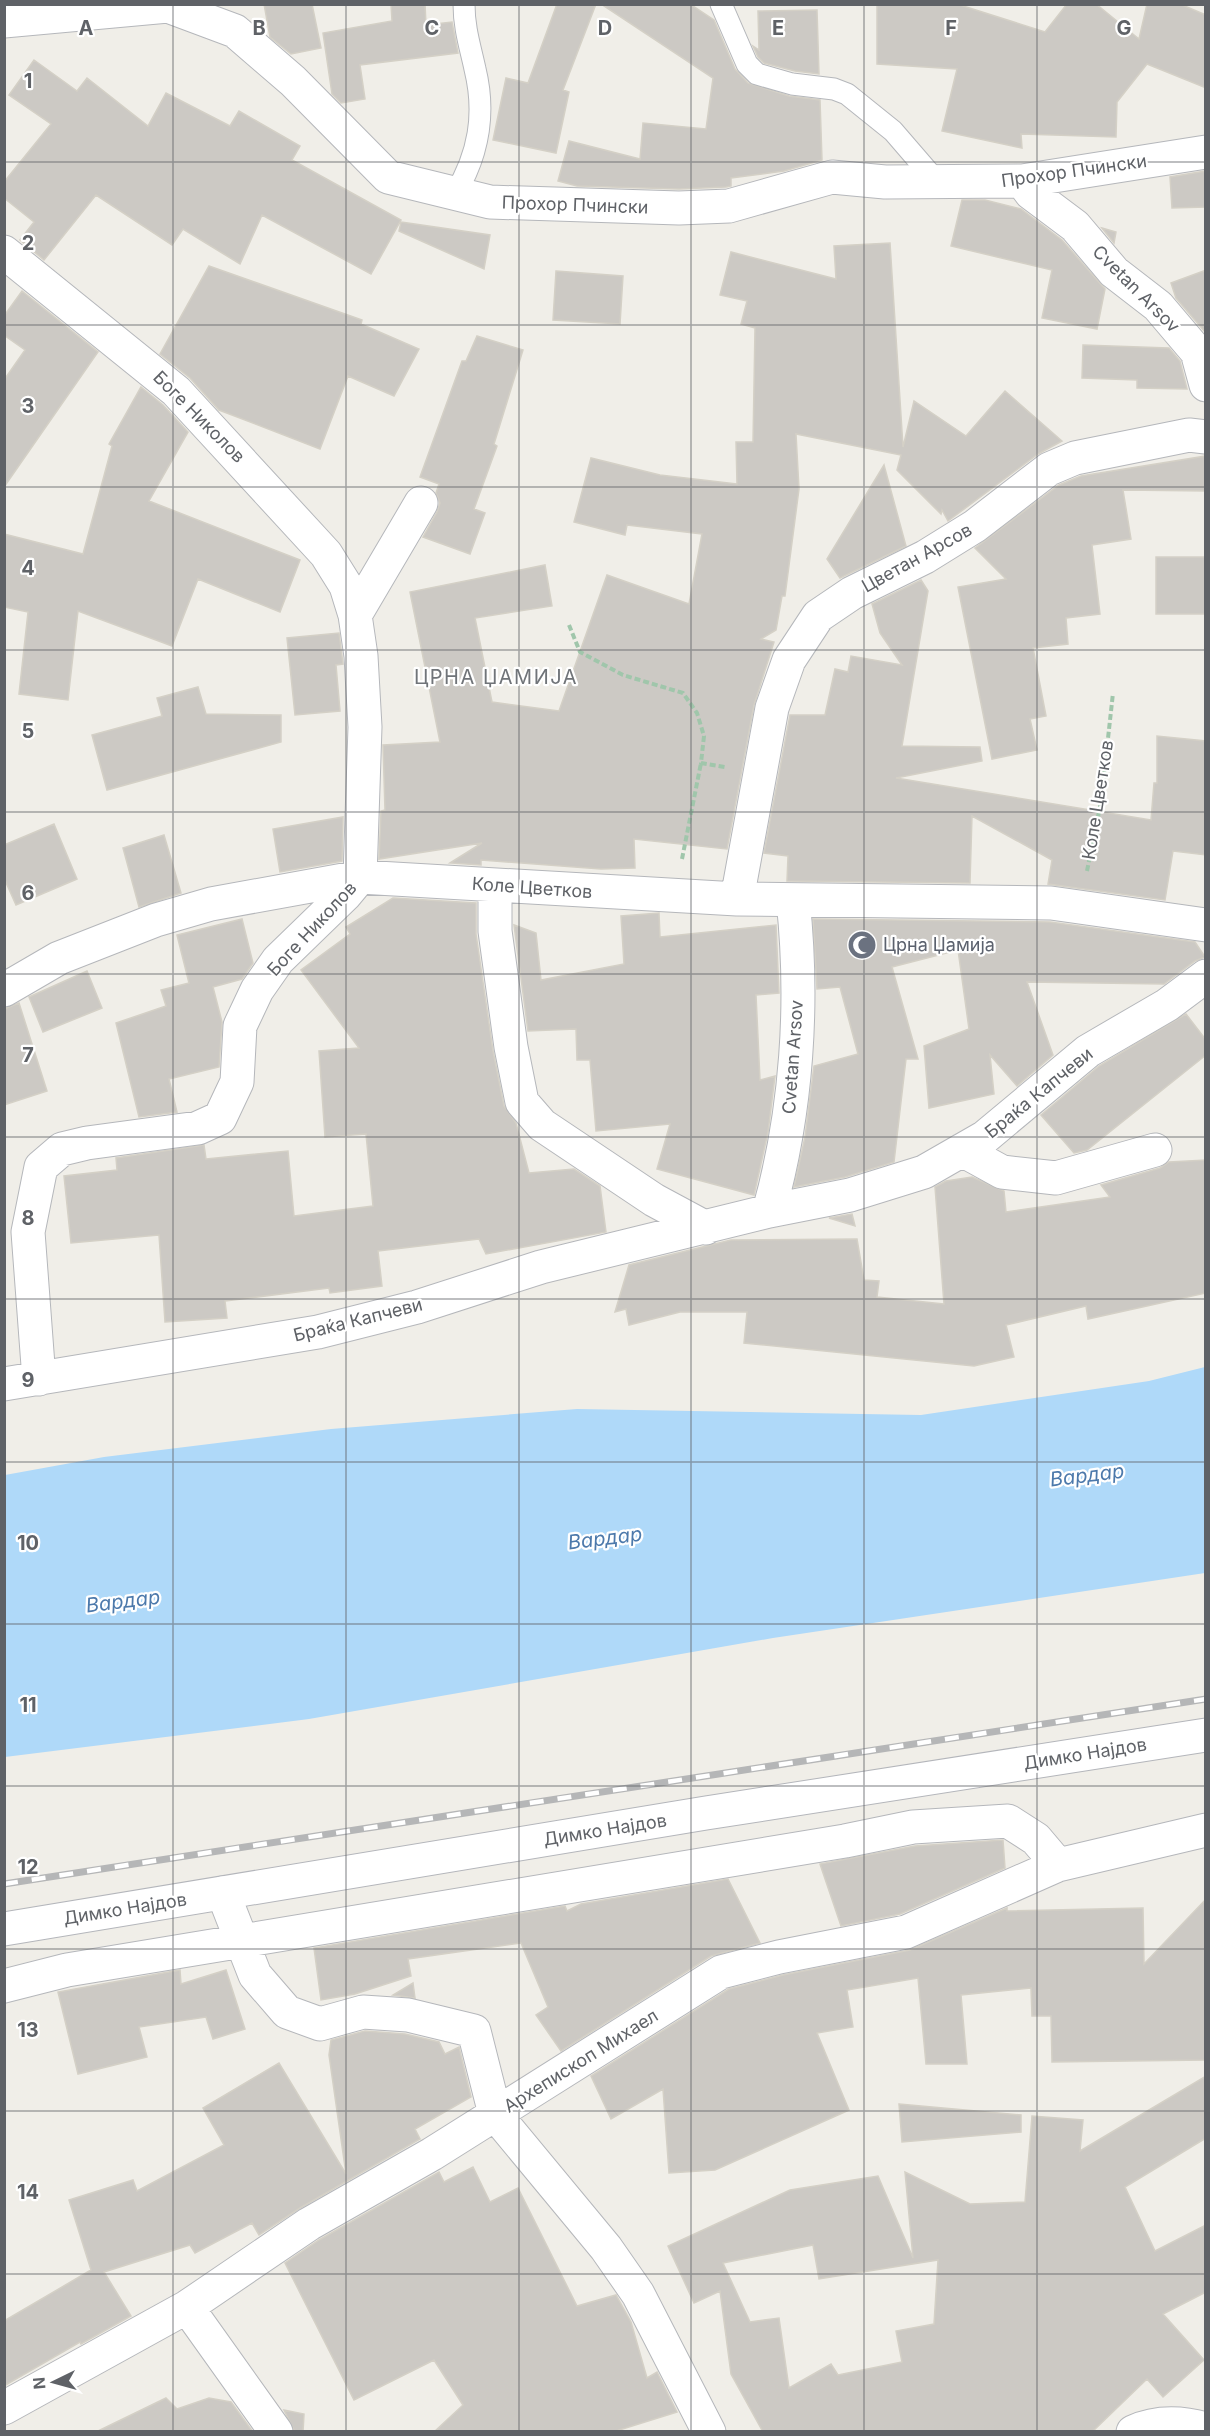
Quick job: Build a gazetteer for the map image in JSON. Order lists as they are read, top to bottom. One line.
{"streets":{"street":["Прохор Пчински","Cvetan Arsov","Боге Николов","Цветан Арсов","Коле Цветков","Браќа Капчеви","Димко Најдов","Архепископ Михаел"]},"crossings":[["Прохор Пчински","Cvetan Arsov"],["Cvetan Arsov","Коле Цветков"],["Cvetan Arsov","Браќа Капчеви"],["Боге Николов","Коле Цветков"],["Боге Николов","Браќа Капчеви"],["Цветан Арсов","Коле Цветков"]],"districts":["ЦРНА ЏАМИЈА"],"water":["Вардар"],"places":{"mosque":["Црна Џамија"]},"north":"left","grid":{"columns":["A","B","C","D","E","F","G"],"rows":["1","2","3","4","5","6","7","8","9","10","11","12","13","14"]}}
